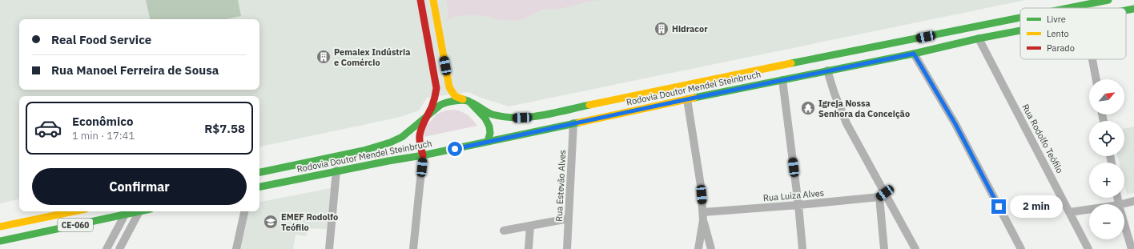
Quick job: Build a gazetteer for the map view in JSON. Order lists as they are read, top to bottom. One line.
{"streets":{"main road":["Rodovia Doutor Mendel Steinbruch","CE-060"],"street":["Rua Rodolfo Teófilo","Rua Estevão Alves","Rua Luiza Alves"]},"crossings":[["Rodovia Doutor Mendel Steinbruch","Rua Rodolfo Teófilo"],["Rodovia Doutor Mendel Steinbruch","Rua Estevão Alves"]],"places":{"building":["Hidracor","Pemalex Indústria e Comércio"],"temple":["Igreja Nossa Senhora da Conceição"],"school or university":["EMEF Rodolfo Teófilo"]},"legend":["Livre","Lento","Parado"],"north":"top right","page":{"banner":["Real Food Service","Rua Manoel Ferreira de Sousa"],"map_buttons":["+","−"],"list":[{"name":"Econômico","note":"1 min · 17:41","value":"R$7.58"}],"buttons":"Confirmar","bubble":"2 min"}}
